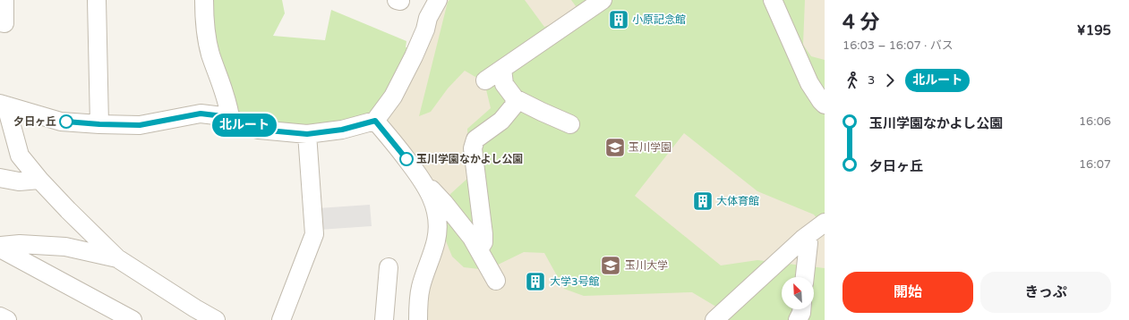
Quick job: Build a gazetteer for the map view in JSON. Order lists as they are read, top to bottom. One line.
{"places":{"building":["小原記念館","大体育館","大学3号館"],"other":["夕日ヶ丘","玉川学園なかよし公園"],"school or university":["玉川学園","玉川大学"]},"lines":["bus line 北ルート"],"north":"top left","page":{"on_map":"北ルート","heading":["4 分","16:03 – 16:07 · バス","¥195"],"legs":["3","北ルート"],"list":[{"name":"玉川学園なかよし公園","value":"16:06"},{"name":"夕日ヶ丘","value":"16:07"}],"buttons":["開始","きっぷ"]}}
